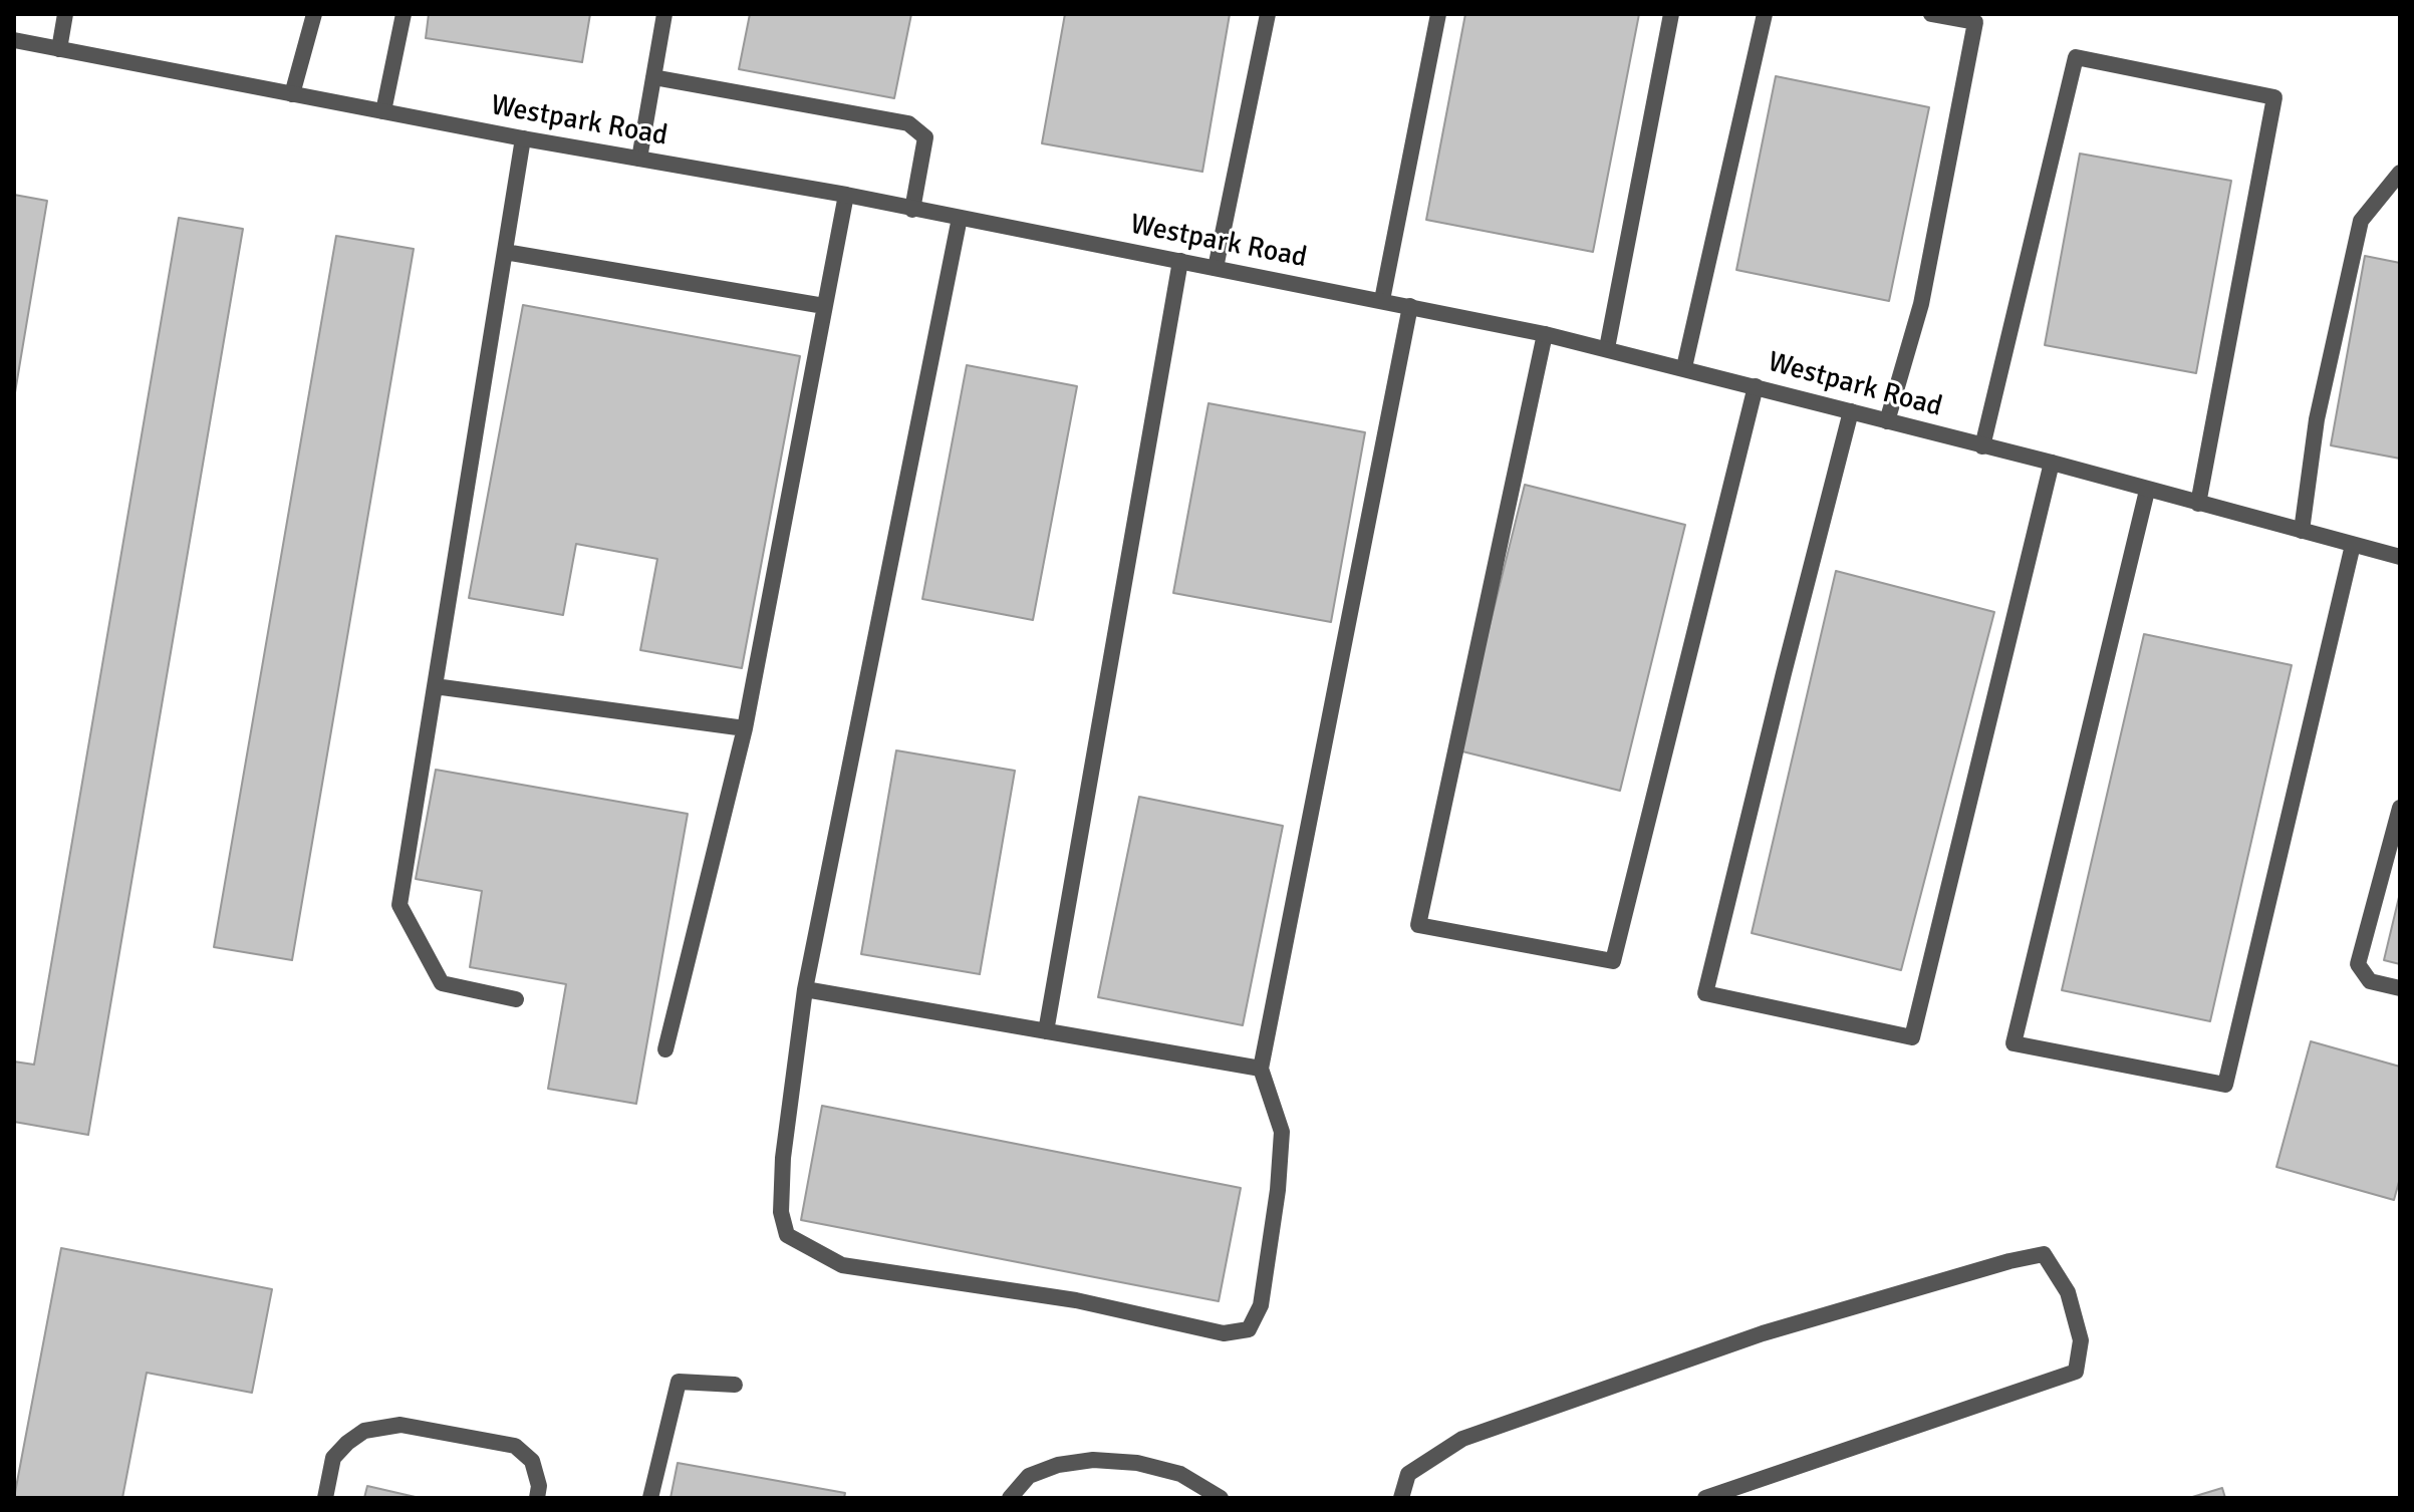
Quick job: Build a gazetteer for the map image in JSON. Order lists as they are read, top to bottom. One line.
{"streets":{"street":["Westpark Road"]}}
